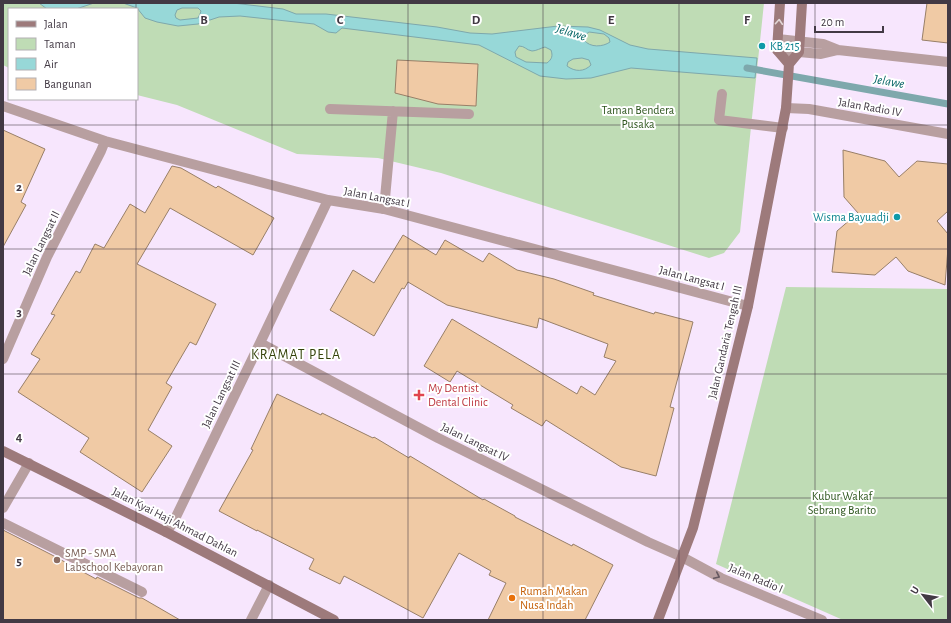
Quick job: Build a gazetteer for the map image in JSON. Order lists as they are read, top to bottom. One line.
{"streets":{"main road":["Jalan Gandaria Tengah III","Jalan Kyai Haji Ahmad Dahlan"],"street":["Jalan Radio IV","Jalan Langsat I","Jalan Langsat II","Jalan Langsat III","Jalan Langsat IV","Jalan Radio I"]},"crossings":[["Jalan Radio IV","Jalan Gandaria Tengah III"],["Jalan Langsat I","Jalan Langsat II"],["Jalan Langsat I","Jalan Gandaria Tengah III"],["Jalan Langsat I","Jalan Langsat III"],["Jalan Gandaria Tengah III","Jalan Langsat IV"],["Jalan Gandaria Tengah III","Jalan Radio I"],["Jalan Langsat III","Jalan Langsat IV"],["Jalan Langsat III","Jalan Kyai Haji Ahmad Dahlan"],["Jalan Langsat IV","Jalan Radio I"]],"one_way":["Jalan Radio I"],"districts":["KRAMAT PELA"],"water":["Jelawe"],"parks":["Taman Bendera Pusaka","Kubur Wakaf Sebrang Barito"],"places":{"other":["KB 215","Wisma Bayuadji","SMP - SMA Labschool Kebayoran","Rumah Makan Nusa Indah"],"health":["My Dentist Dental Clinic"]},"legend":["Jalan","Taman","Air","Bangunan"],"scale_bar":"20 m","north":"top left","grid":{"columns":["B","C","D","E","F"],"rows":["2","3","4","5"]}}
